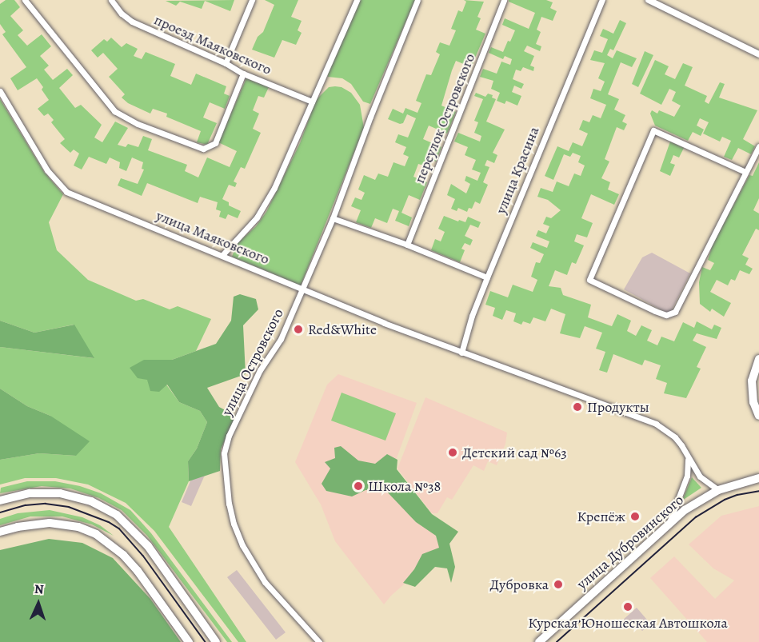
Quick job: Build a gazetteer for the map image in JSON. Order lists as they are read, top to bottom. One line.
{"streets":{"main road":["улица Дубровинского"],"street":["проезд Маяковского","переулок Островского","улица Красина","улица Маяковского","улица Островского"]},"crossings":[["улица Красина","улица Маяковского"],["улица Маяковского","улица Островского"],["улица Маяковского","улица Дубровинского"]],"places":["Red&White","Продукты","Детский сад №63","Школа №38","Крепёж","Дубровка","Курская Юношеская Автошкола"],"north":"top"}
